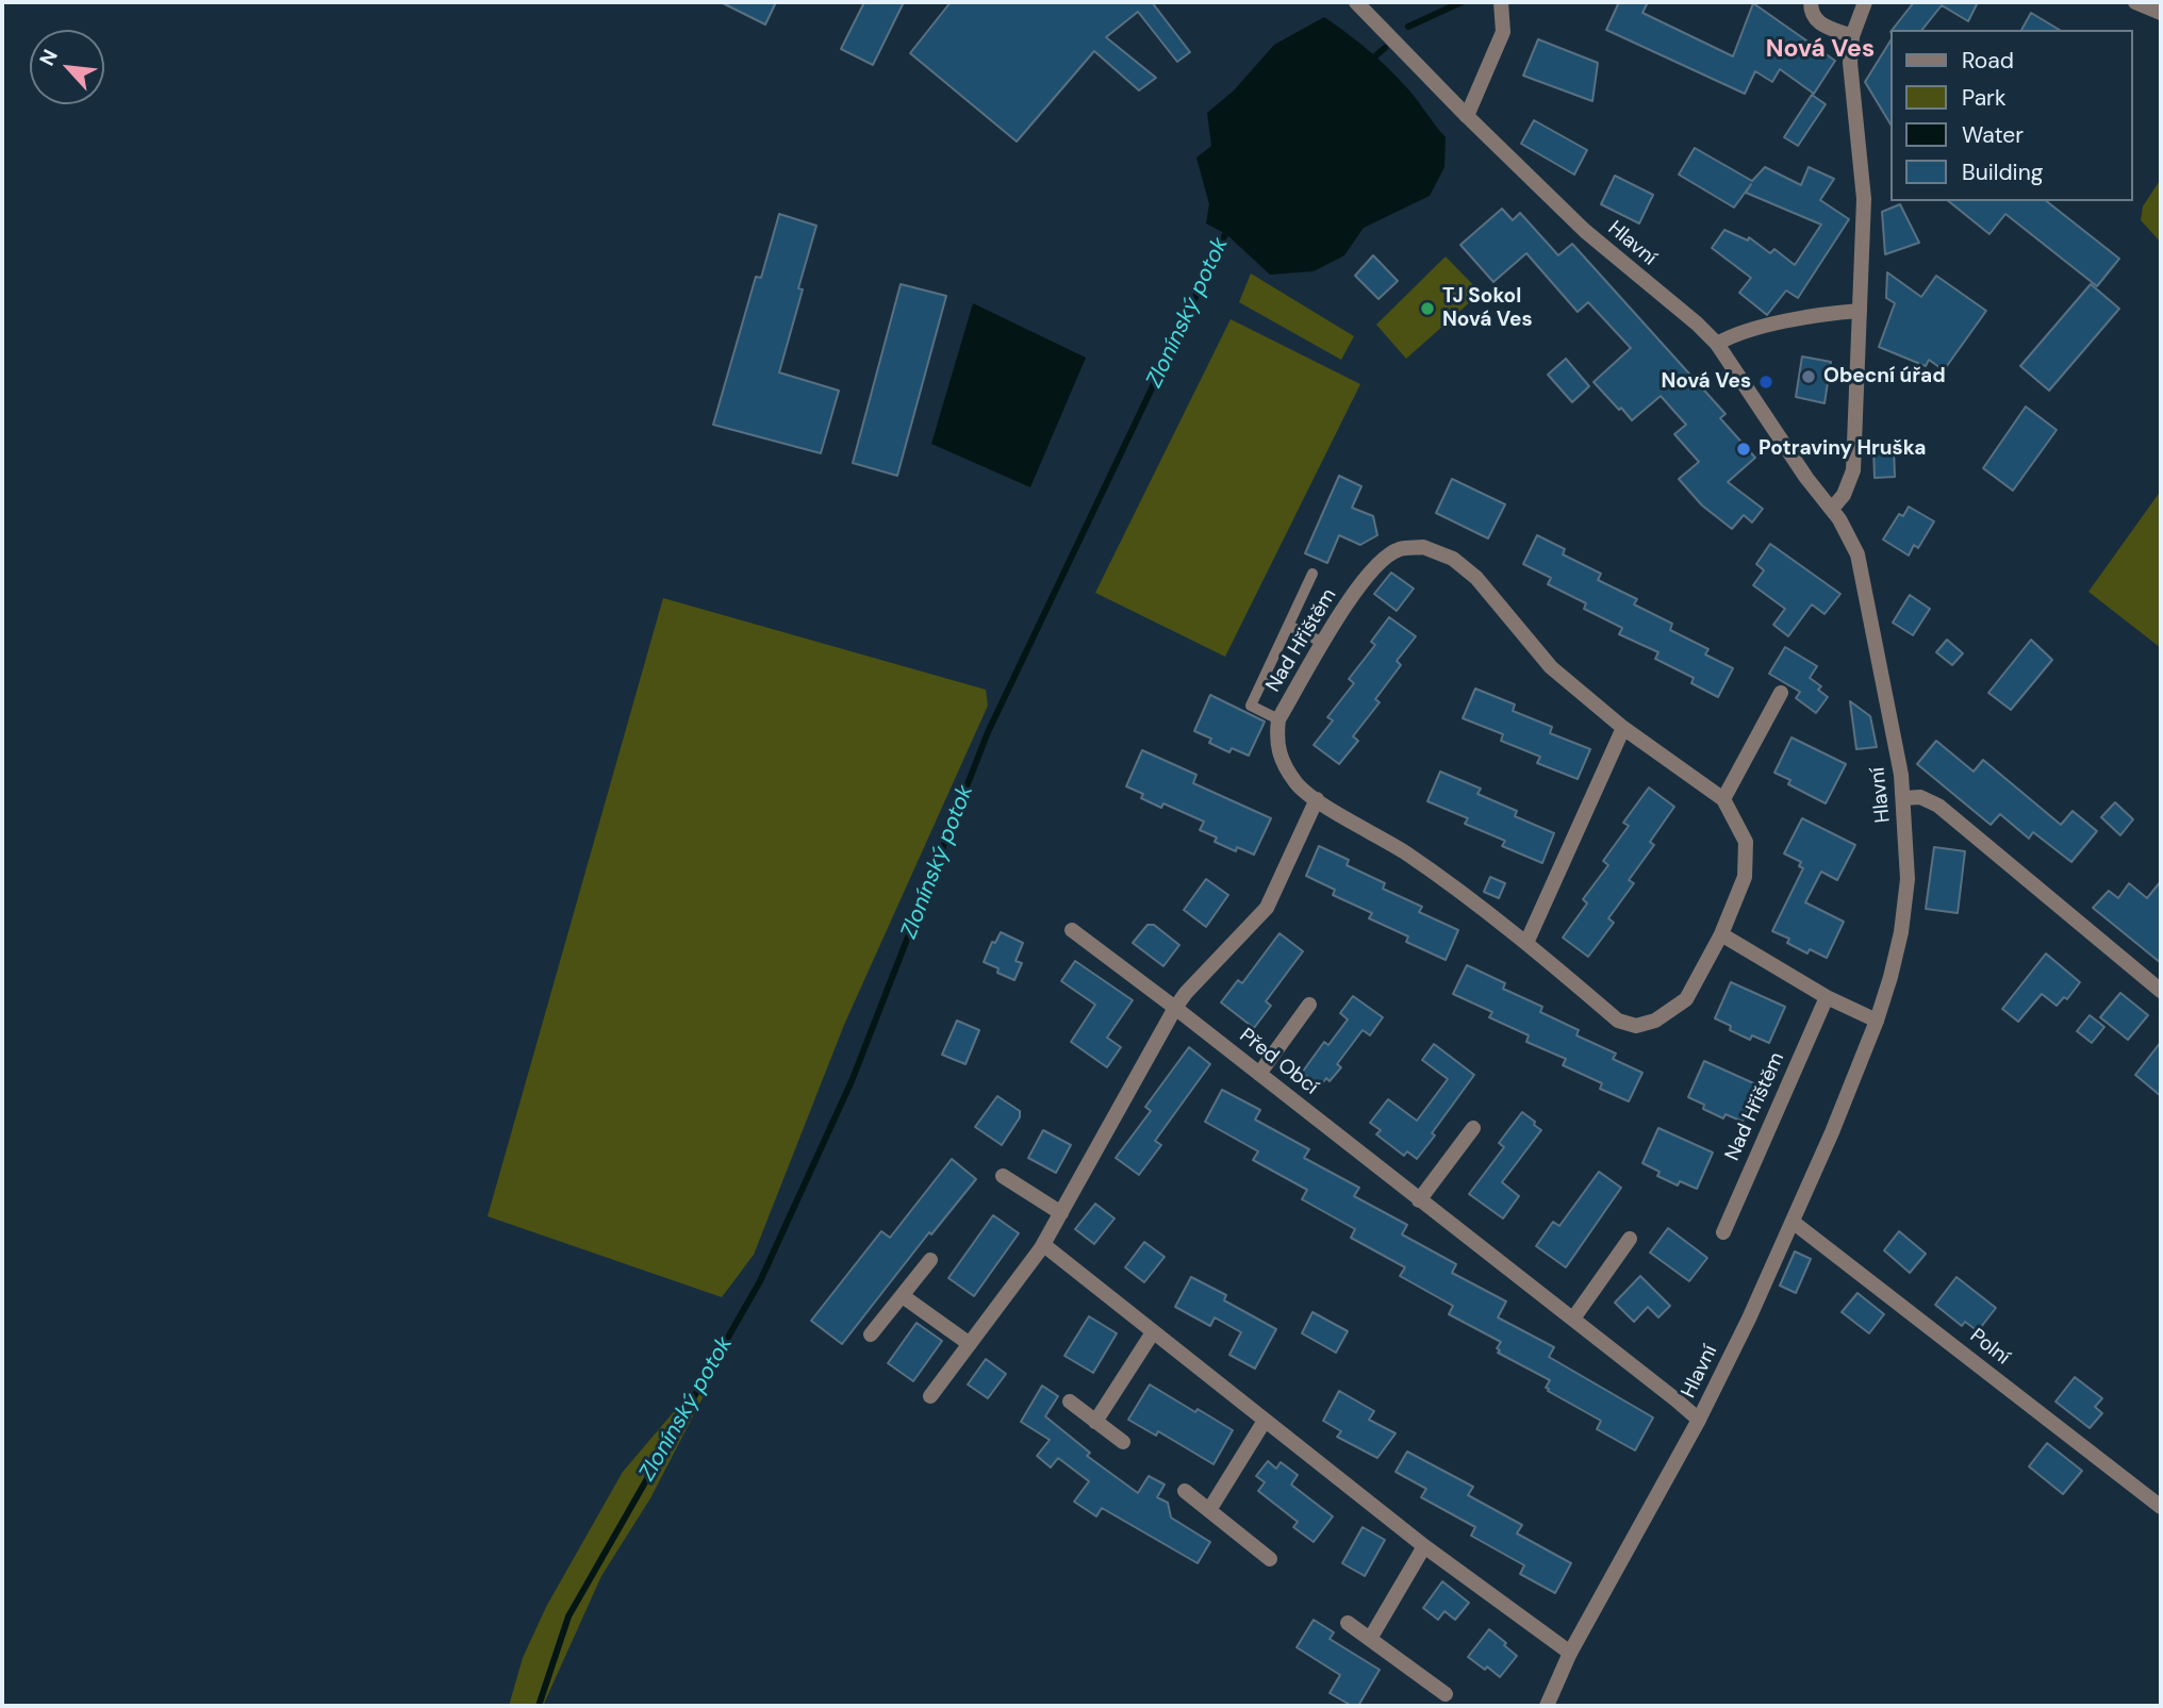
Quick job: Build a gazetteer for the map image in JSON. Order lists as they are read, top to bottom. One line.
{"streets":{"street":["Hlavní","Nad Hřištěm","Před Obcí","Polní"]},"crossings":[["Hlavní","Před Obcí"],["Hlavní","Polní"]],"districts":["Nová Ves"],"water":["Zlonínský potok"],"places":["TJ Sokol Nová Ves","Obecní úřad","Nová Ves","Potraviny Hruška"],"legend":["Road","Park","Water","Building"],"north":"top left"}
